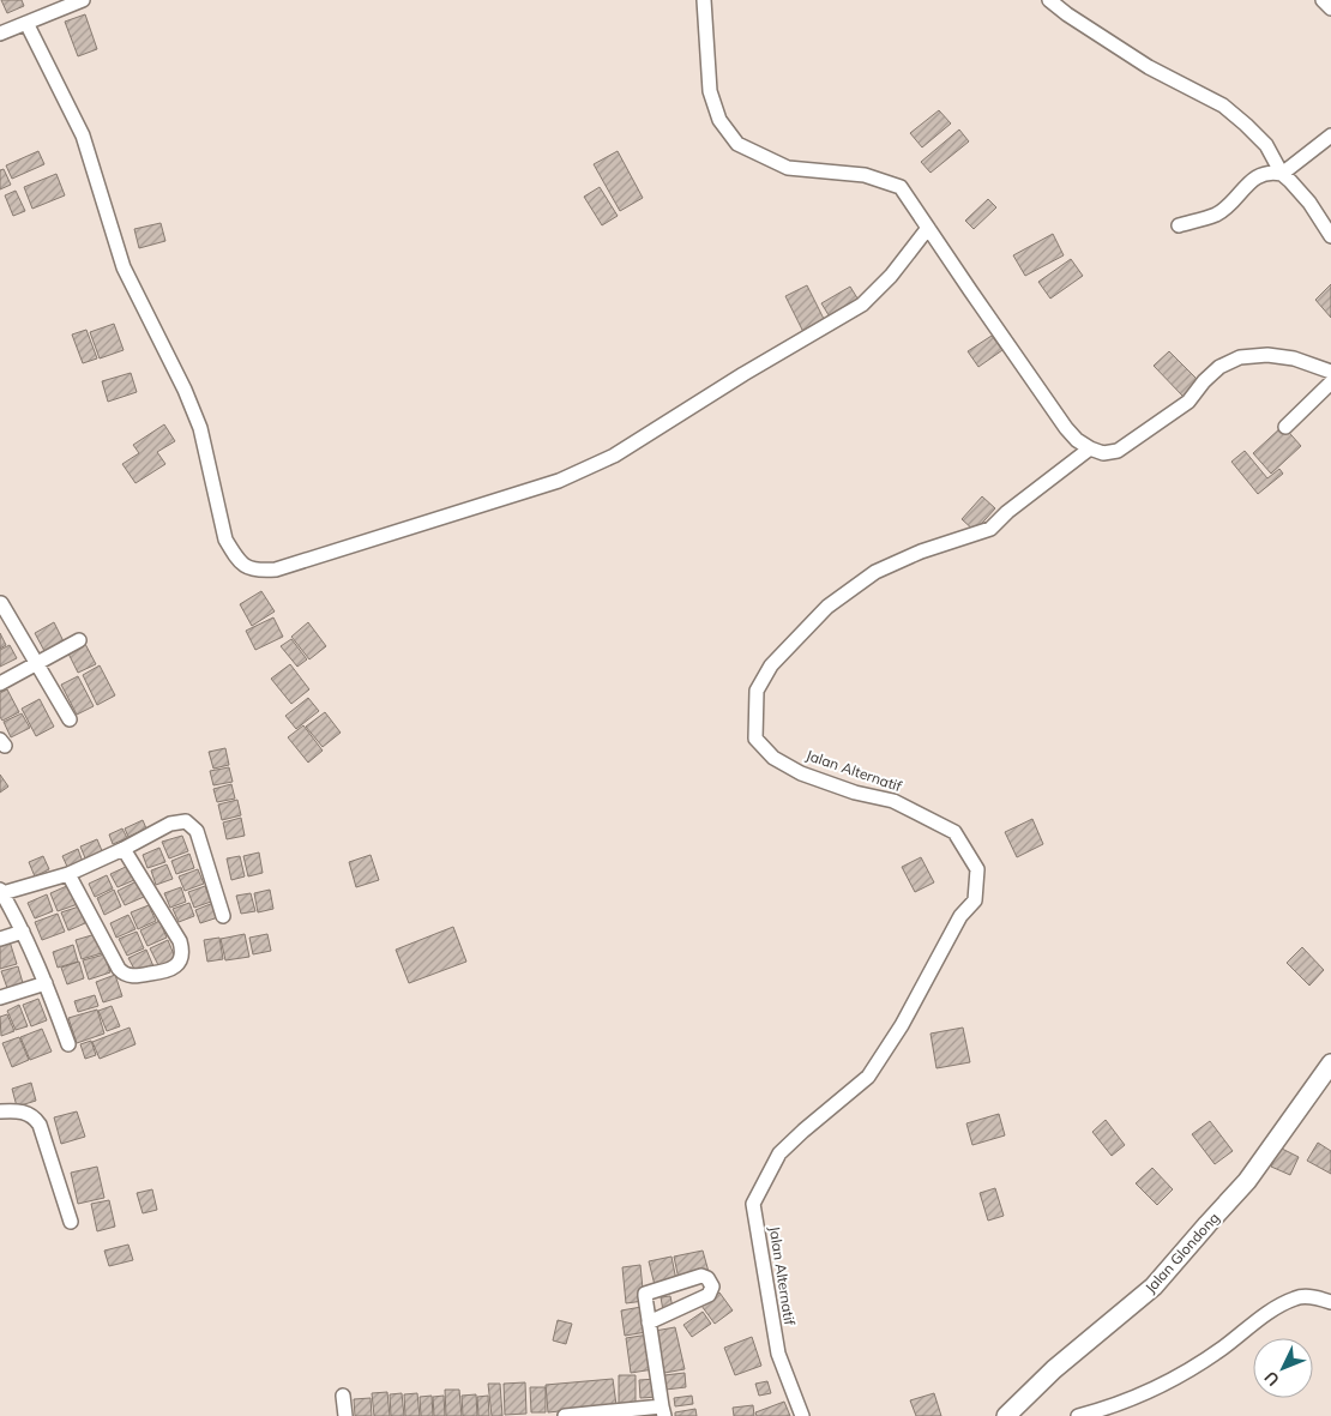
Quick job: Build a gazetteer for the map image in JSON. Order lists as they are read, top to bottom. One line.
{"streets":{"main road":["Jalan Glondong"],"street":["Jalan Alternatif"]},"north":"bottom left"}
